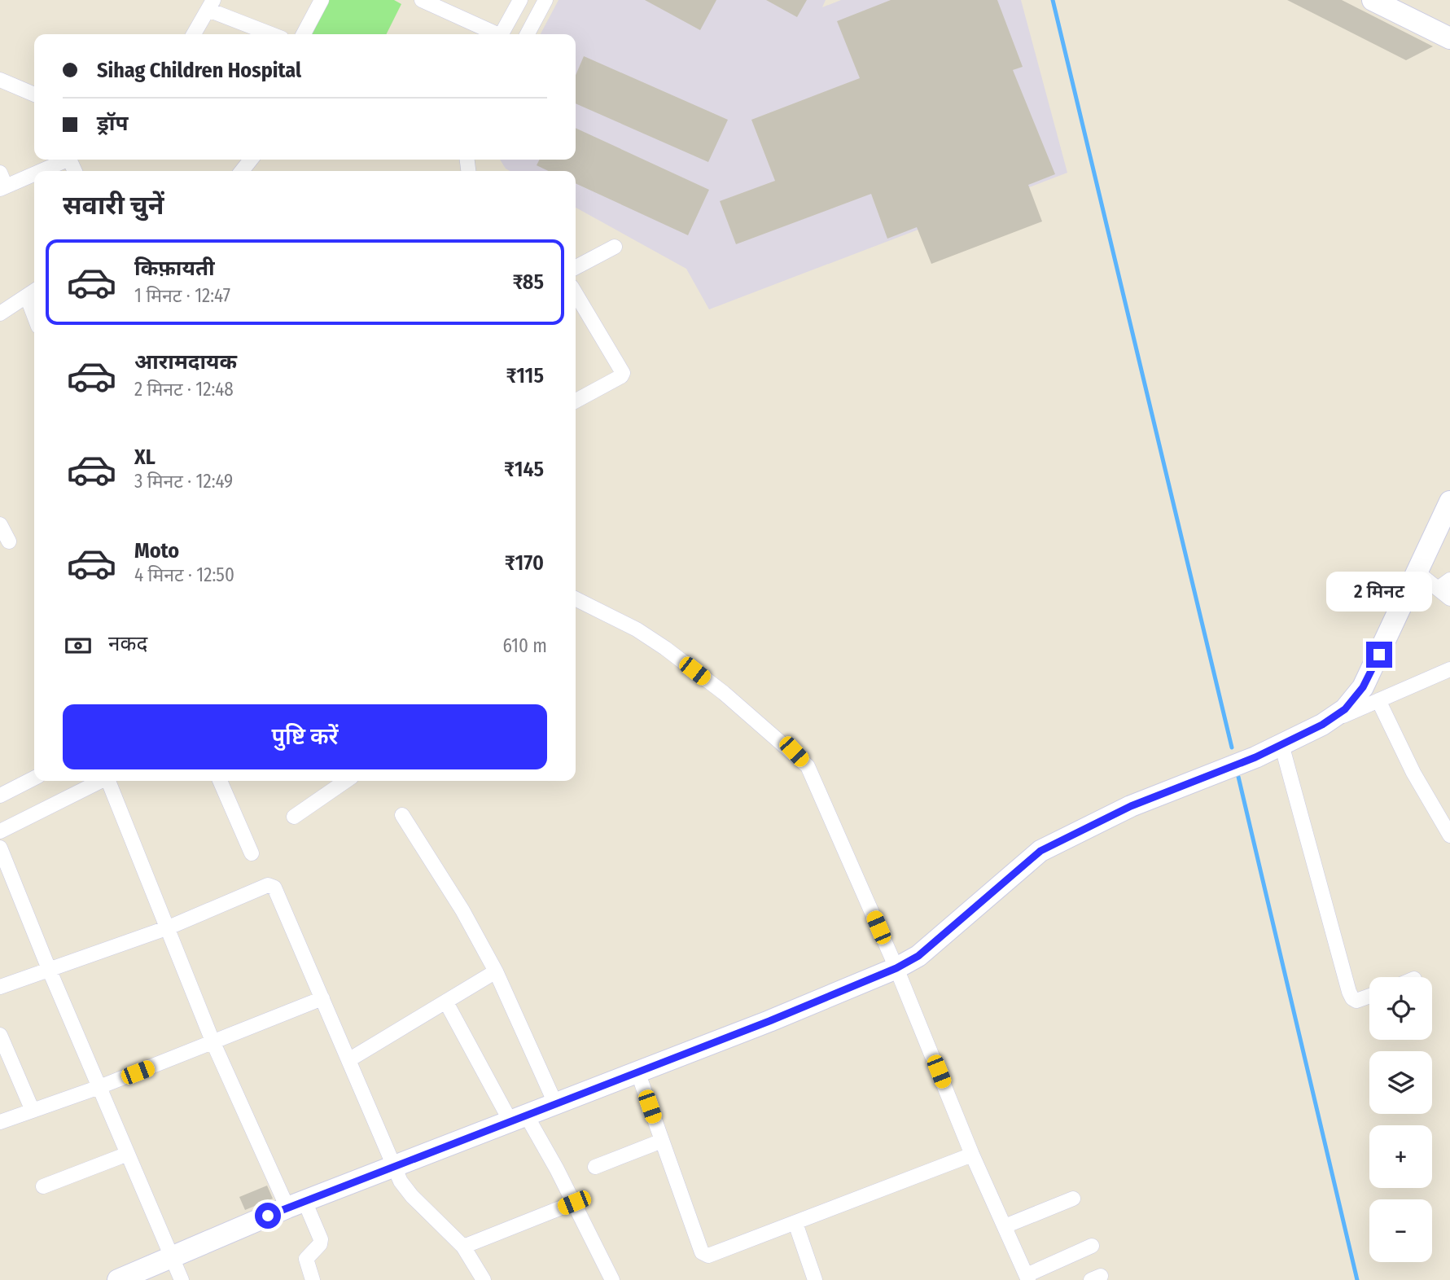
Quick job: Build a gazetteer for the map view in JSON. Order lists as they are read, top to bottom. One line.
{"page":{"banner":["Sihag Children Hospital","ड्रॉप"],"heading":"सवारी चुनें","list":[{"name":"किफ़ायती","note":"1 मिनट · 12:47","value":"₹85"},{"name":"आरामदायक","note":"2 मिनट · 12:48","value":"₹115"},{"name":"XL","note":"3 मिनट · 12:49","value":"₹145"},{"name":"Moto","note":"4 मिनट · 12:50","value":"₹170"}],"bubble":"2 मिनट","pay":["नकद","610 m"],"buttons":"पुष्टि करें","map_buttons":["+","−"]}}
